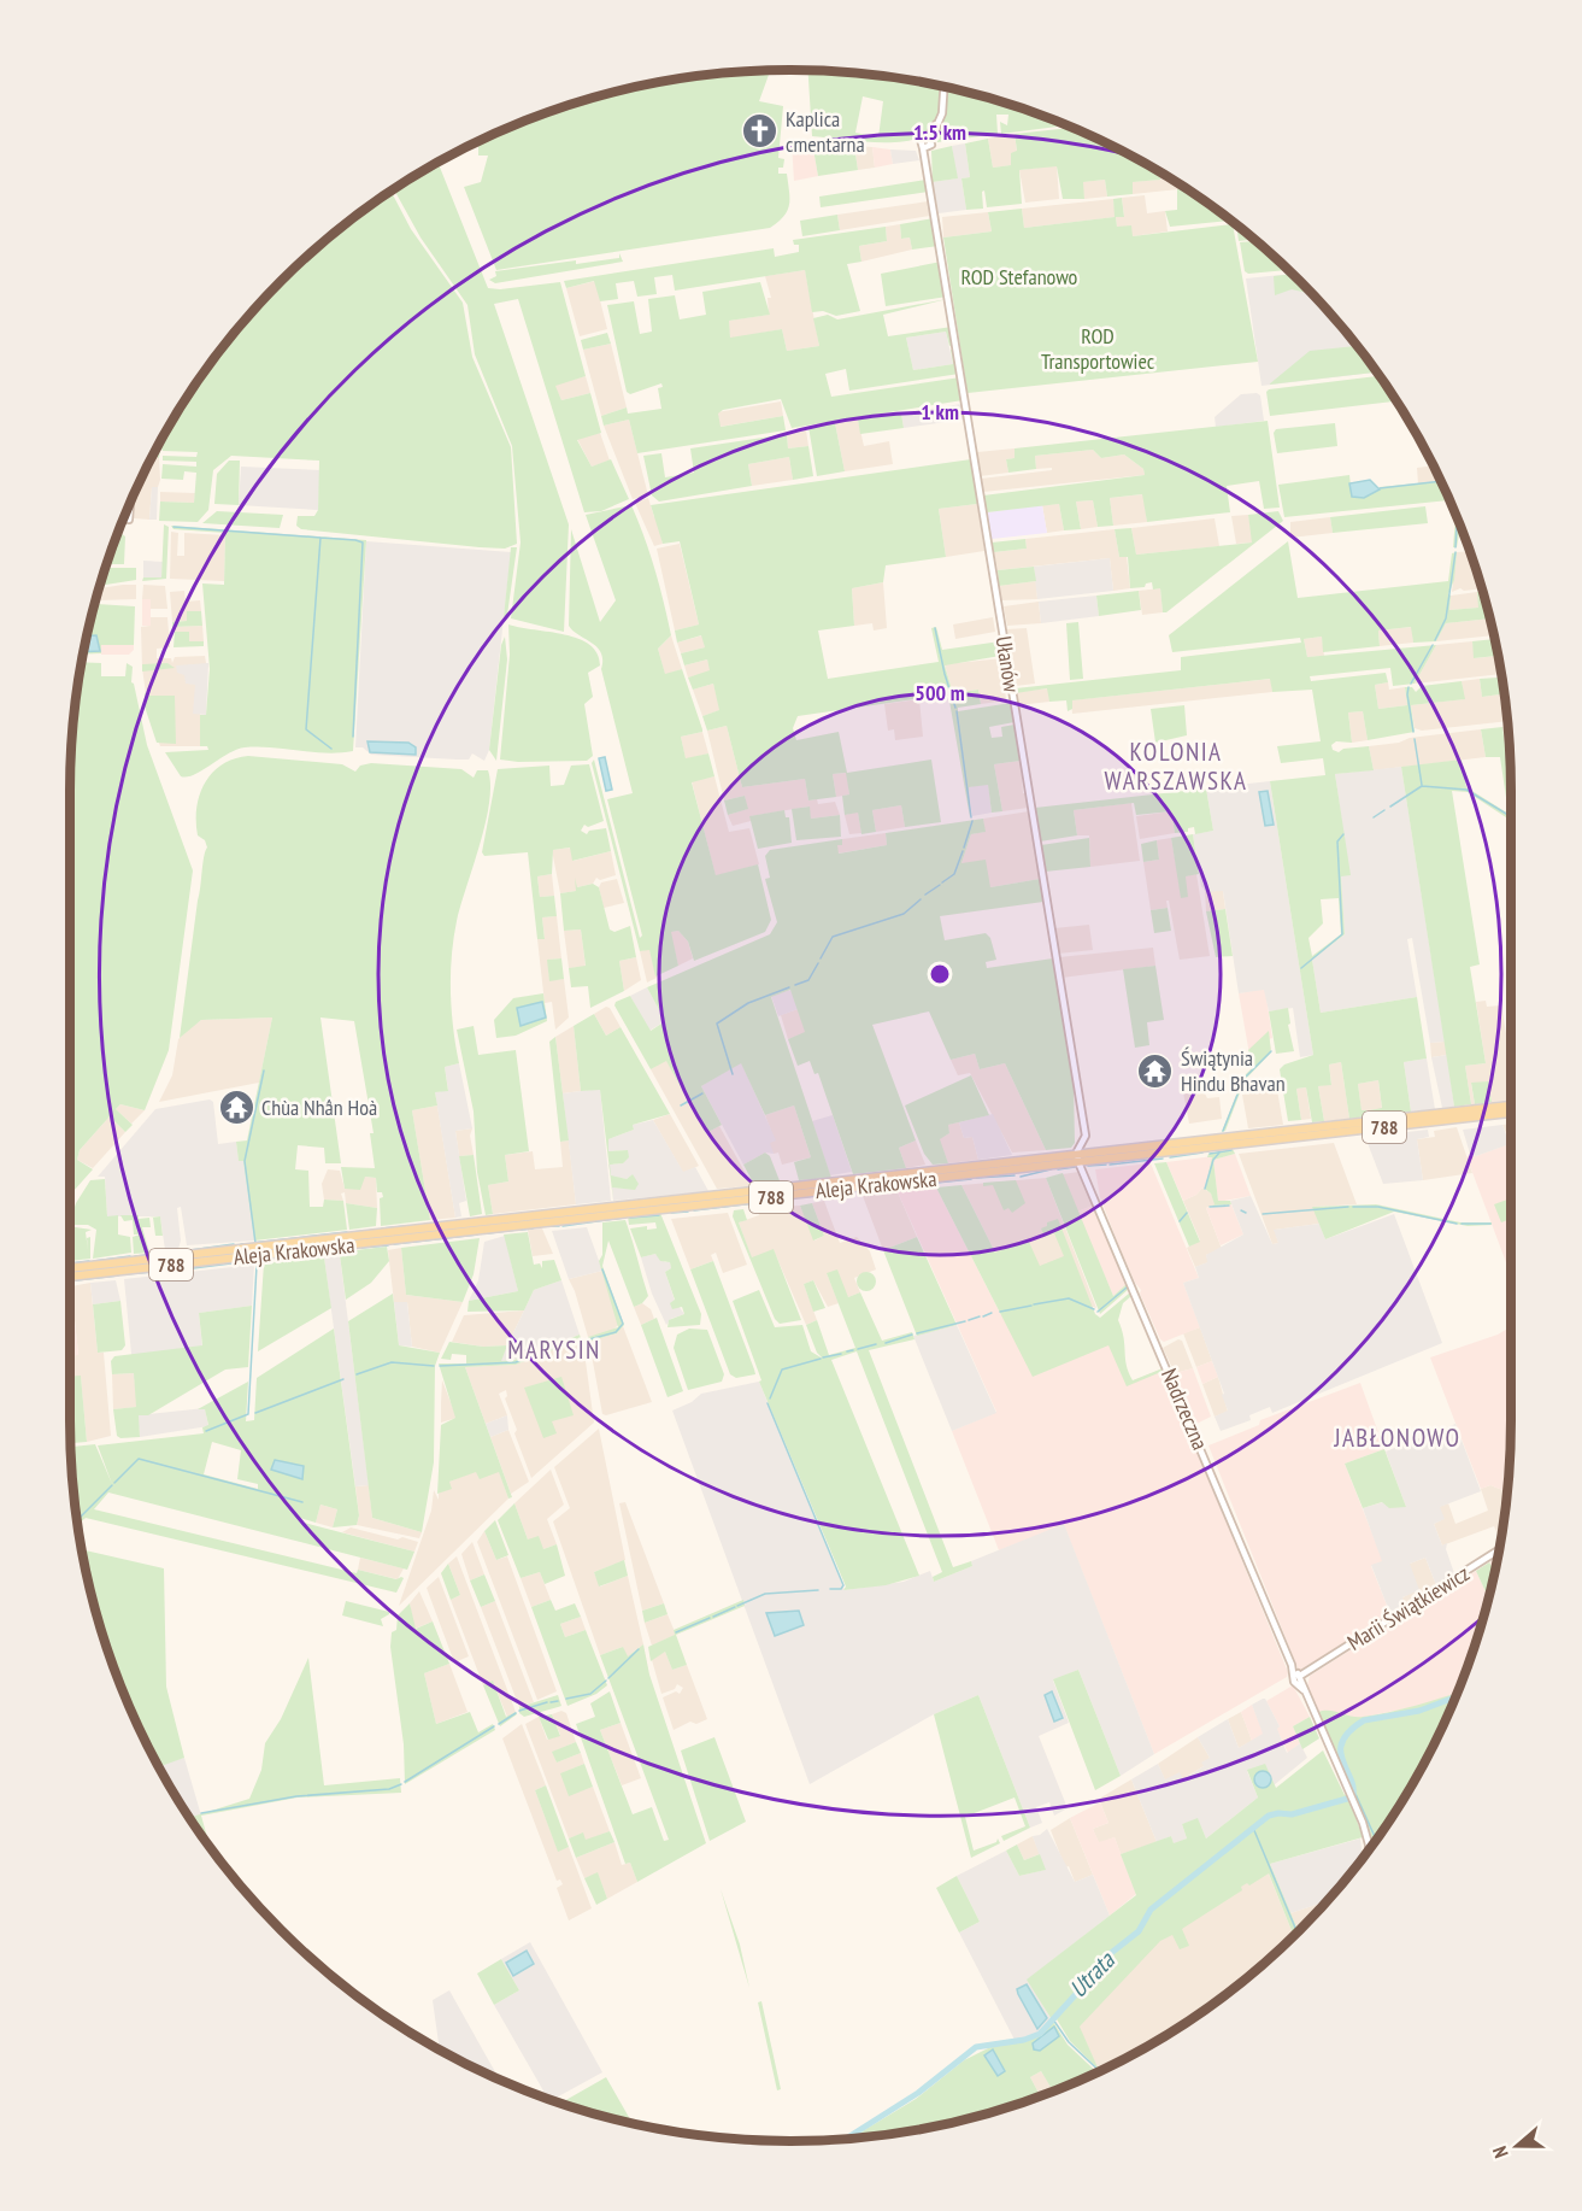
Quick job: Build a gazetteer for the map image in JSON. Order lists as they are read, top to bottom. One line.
{"streets":{"main road":["788","Aleja Krakowska"],"street":["Ułanów","Nadrzeczna","Marii Świątkiewicz"]},"crossings":[["Ułanów","Aleja Krakowska"],["Ułanów","Nadrzeczna"],["Aleja Krakowska","Nadrzeczna"],["Nadrzeczna","Marii Świątkiewicz"]],"districts":["KOLONIA WARSZAWSKA","MARYSIN","JABŁONOWO"],"water":["Utrata"],"parks":["ROD Stefanowo","ROD Transportowiec"],"places":{"church":["Kaplica cmentarna"],"temple":["Świątynia Hindu Bhavan","Chùa Nhân Hoà"]},"north":"left","rings":["1.5 km","1 km","500 m"]}
